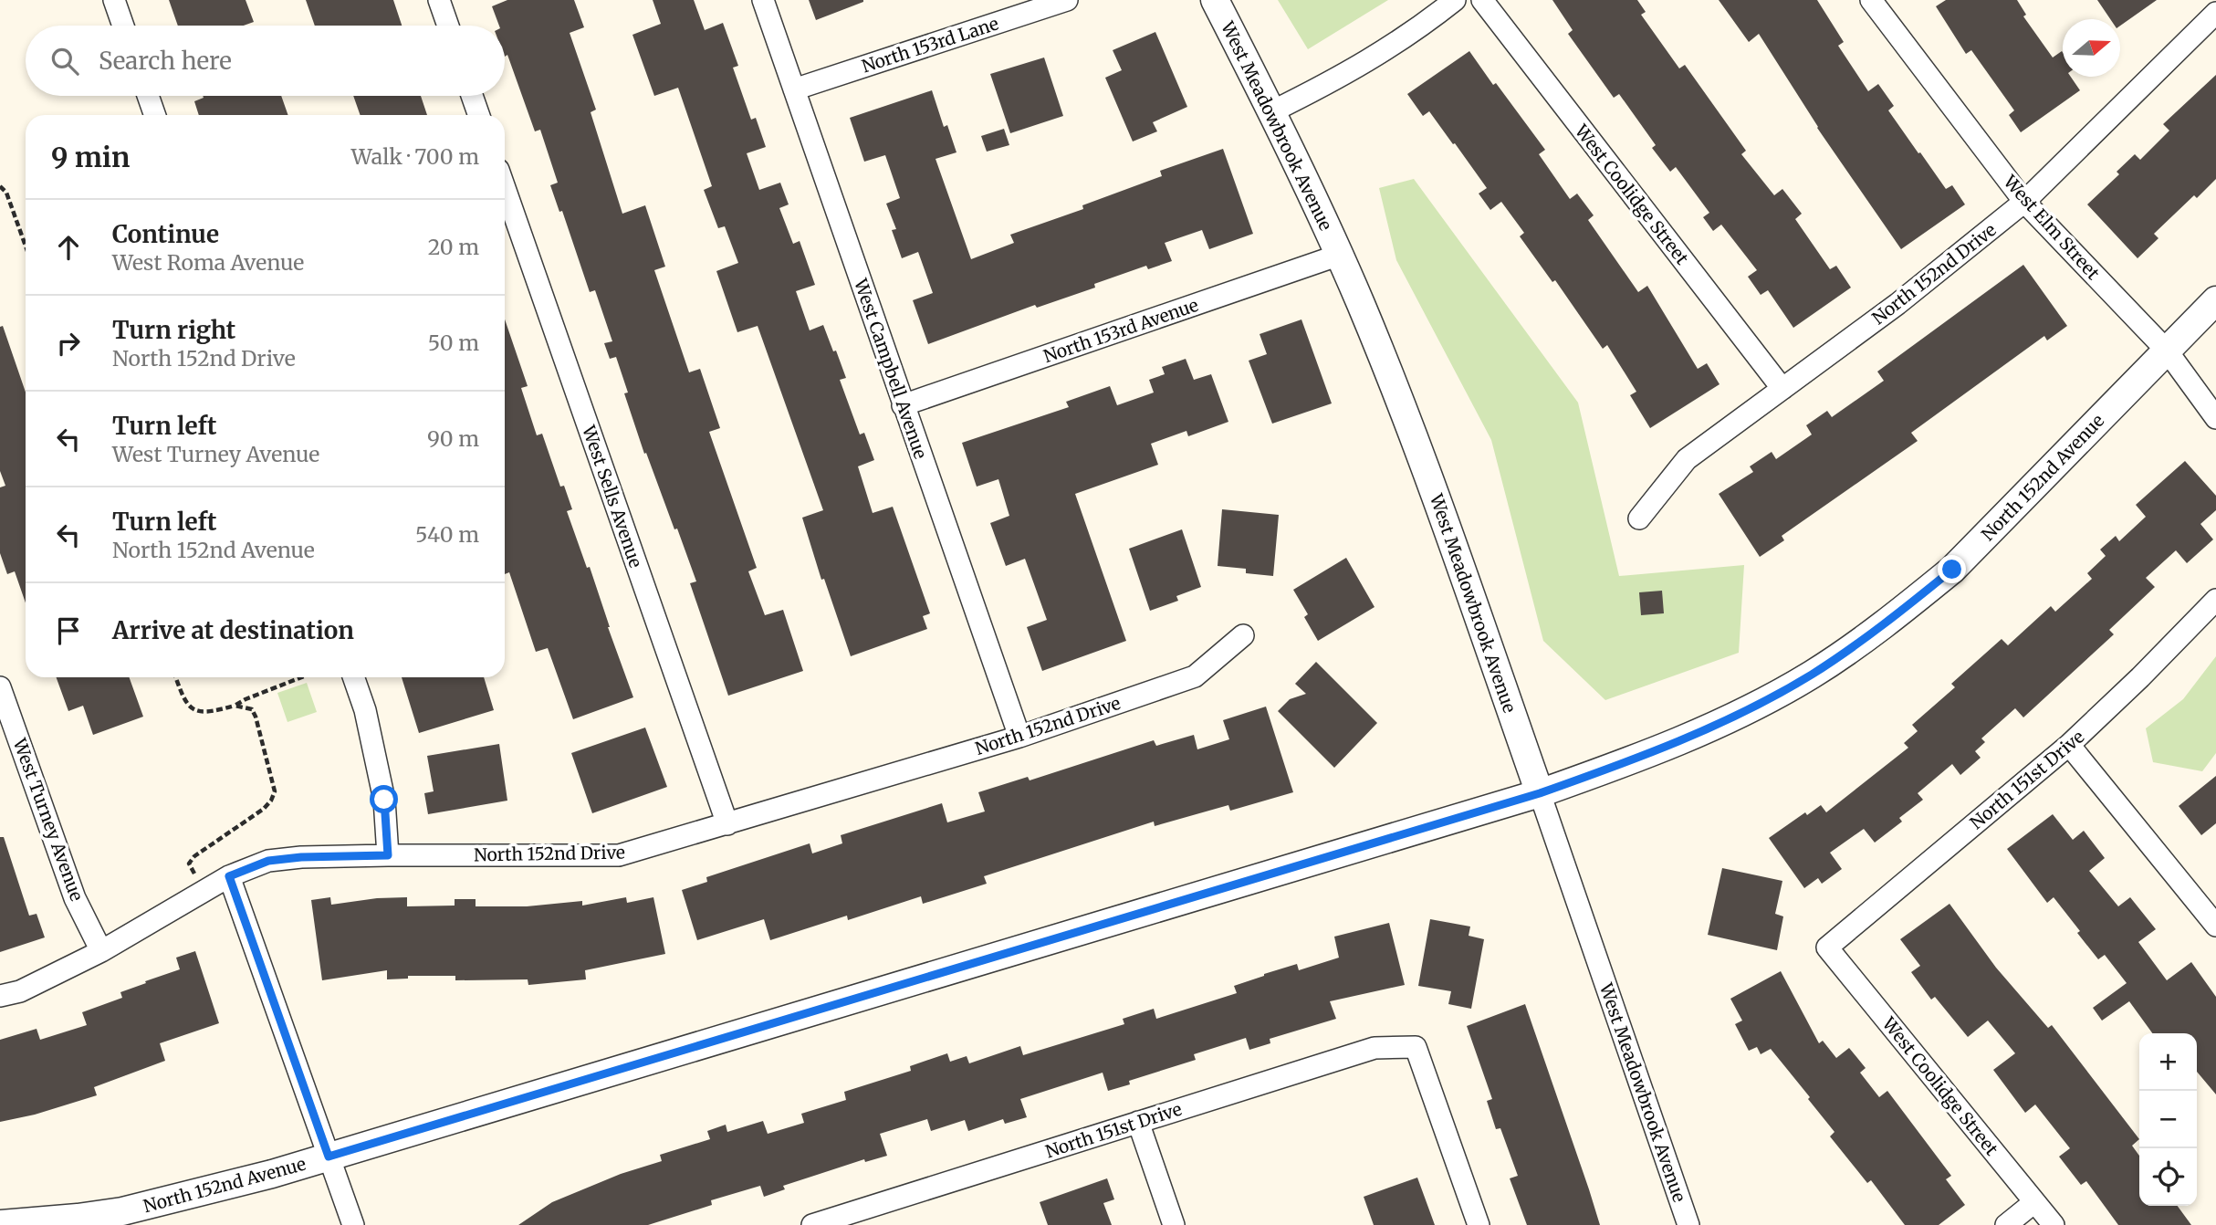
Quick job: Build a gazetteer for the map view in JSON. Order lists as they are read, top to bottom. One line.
{"streets":{"street":["North 153rd Lane","West Meadowbrook Avenue","West Coolidge Street","West Elm Street","North 152nd Drive","North 153rd Avenue","West Campbell Avenue","North 152nd Avenue","West Sells Avenue","North 151st Drive","West Turney Avenue"]},"crossings":[["North 153rd Lane","West Campbell Avenue"],["West Meadowbrook Avenue","North 153rd Avenue"],["West Meadowbrook Avenue","North 152nd Avenue"],["West Coolidge Street","North 152nd Drive"],["West Coolidge Street","North 151st Drive"],["West Elm Street","North 152nd Drive"],["West Elm Street","North 152nd Avenue"],["North 152nd Drive","West Campbell Avenue"],["North 152nd Drive","West Sells Avenue"],["North 152nd Drive","West Turney Avenue"],["North 153rd Avenue","West Campbell Avenue"]],"north":"right","page":{"search":"Search here","heading":["9 min","Walk · 700 m"],"list":[["Continue","West Roma Avenue","20 m"],["Turn right","North 152nd Drive","50 m"],["Turn left","West Turney Avenue","90 m"],["Turn left","North 152nd Avenue","540 m"],"Arrive at destination"],"map_buttons":["+","−"]}}
